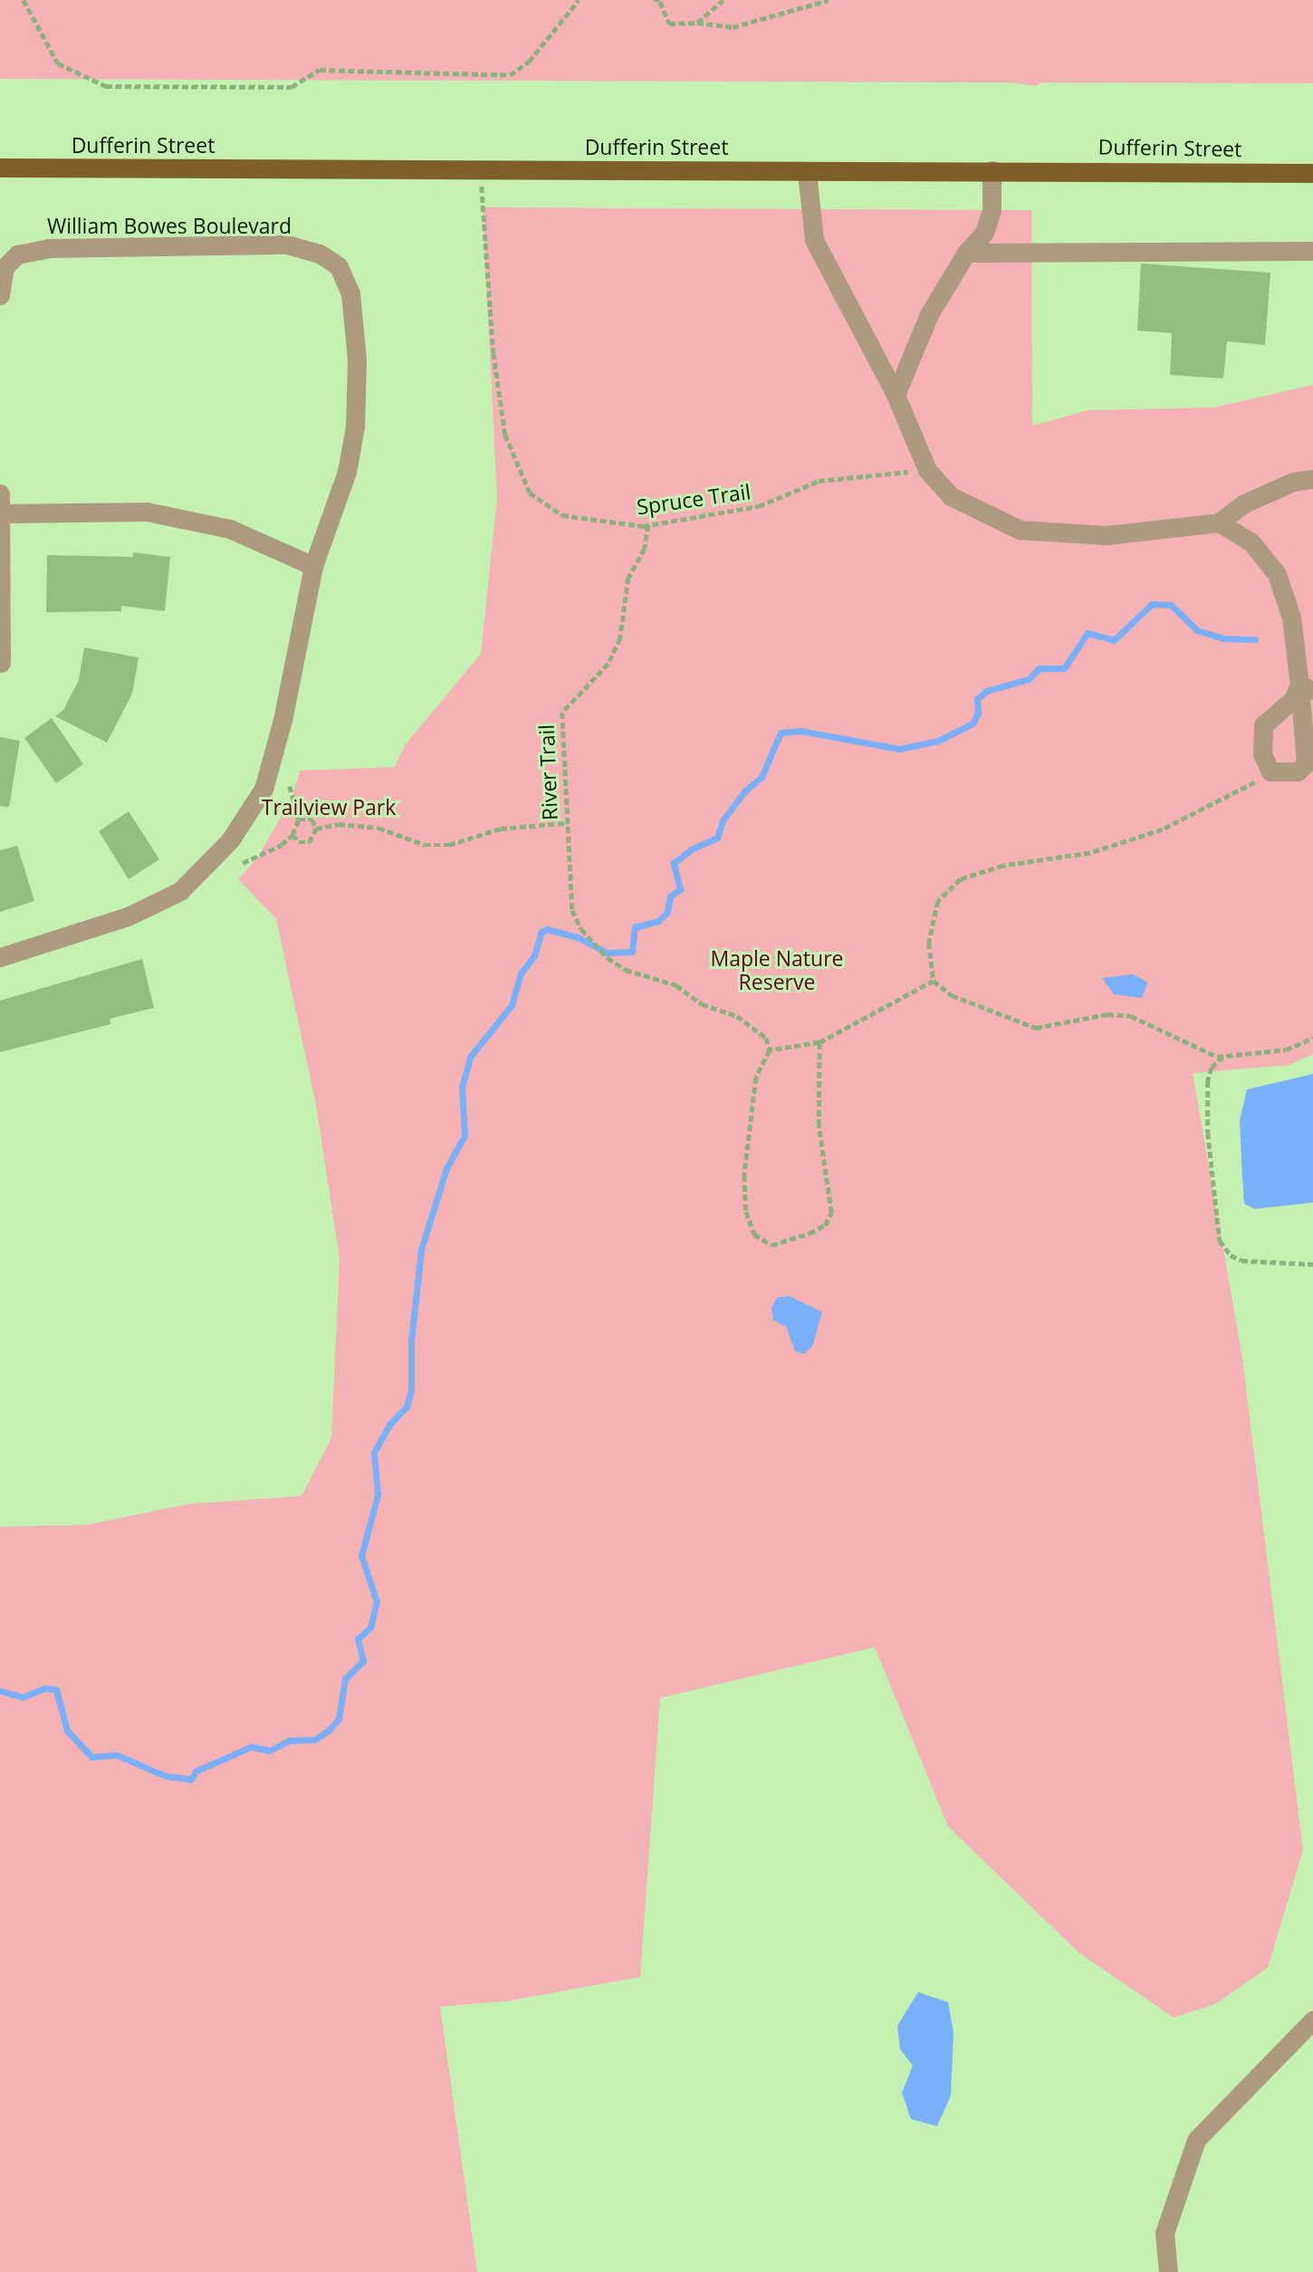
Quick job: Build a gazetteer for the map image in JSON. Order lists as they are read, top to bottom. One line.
{"streets":{"main road":["Dufferin Street"],"street":["William Bowes Boulevard"],"path":["Spruce Trail","River Trail"]},"crossings":[["Dufferin Street","Spruce Trail"],["Spruce Trail","River Trail"]],"parks":["Trailview Park","Maple Nature Reserve"]}
